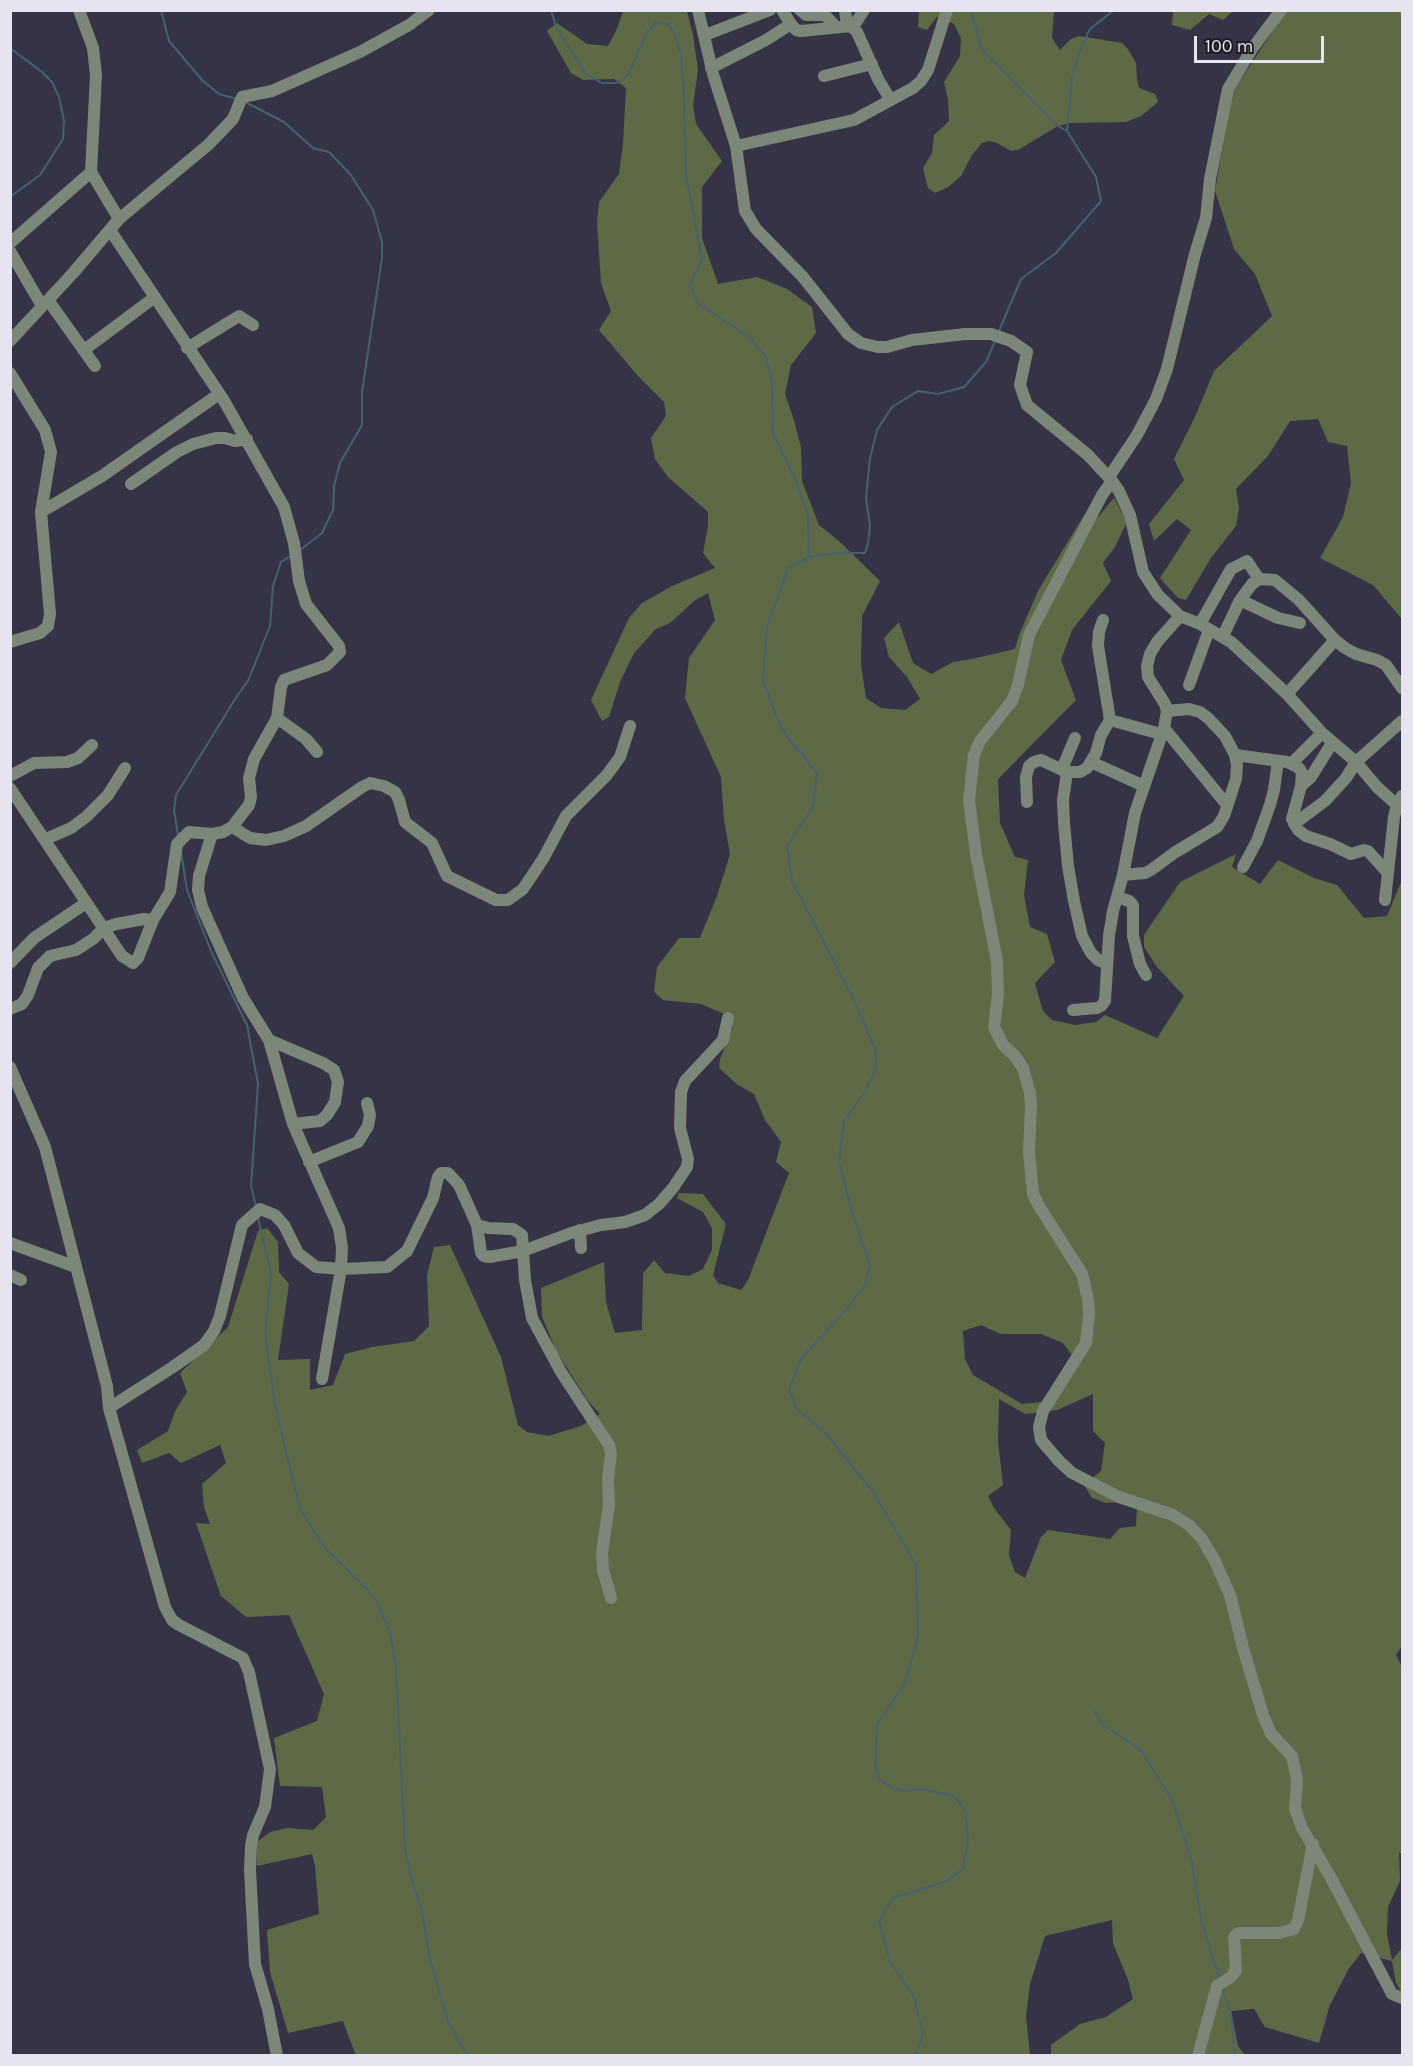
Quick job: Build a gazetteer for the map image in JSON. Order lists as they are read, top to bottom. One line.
{"scale_bar":"100 m"}
